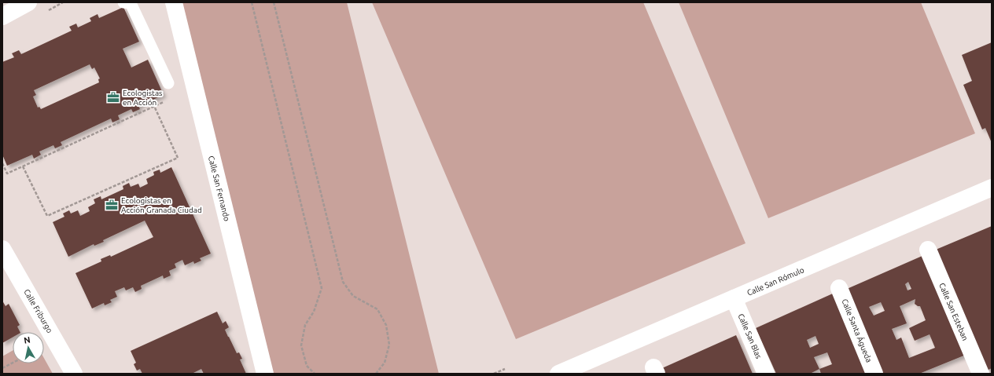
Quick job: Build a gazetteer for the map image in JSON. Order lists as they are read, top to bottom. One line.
{"streets":{"street":["Calle San Fernando","Calle San Rómulo","Calle Friburgo","Calle San Esteban","Calle Santa Águeda","Calle San Blas"]},"crossings":[["Calle San Rómulo","Calle San Blas"]],"places":{"office":["Ecologistas en Acción","Ecologistas en Acción Granada Ciudad"]},"north":"top"}
